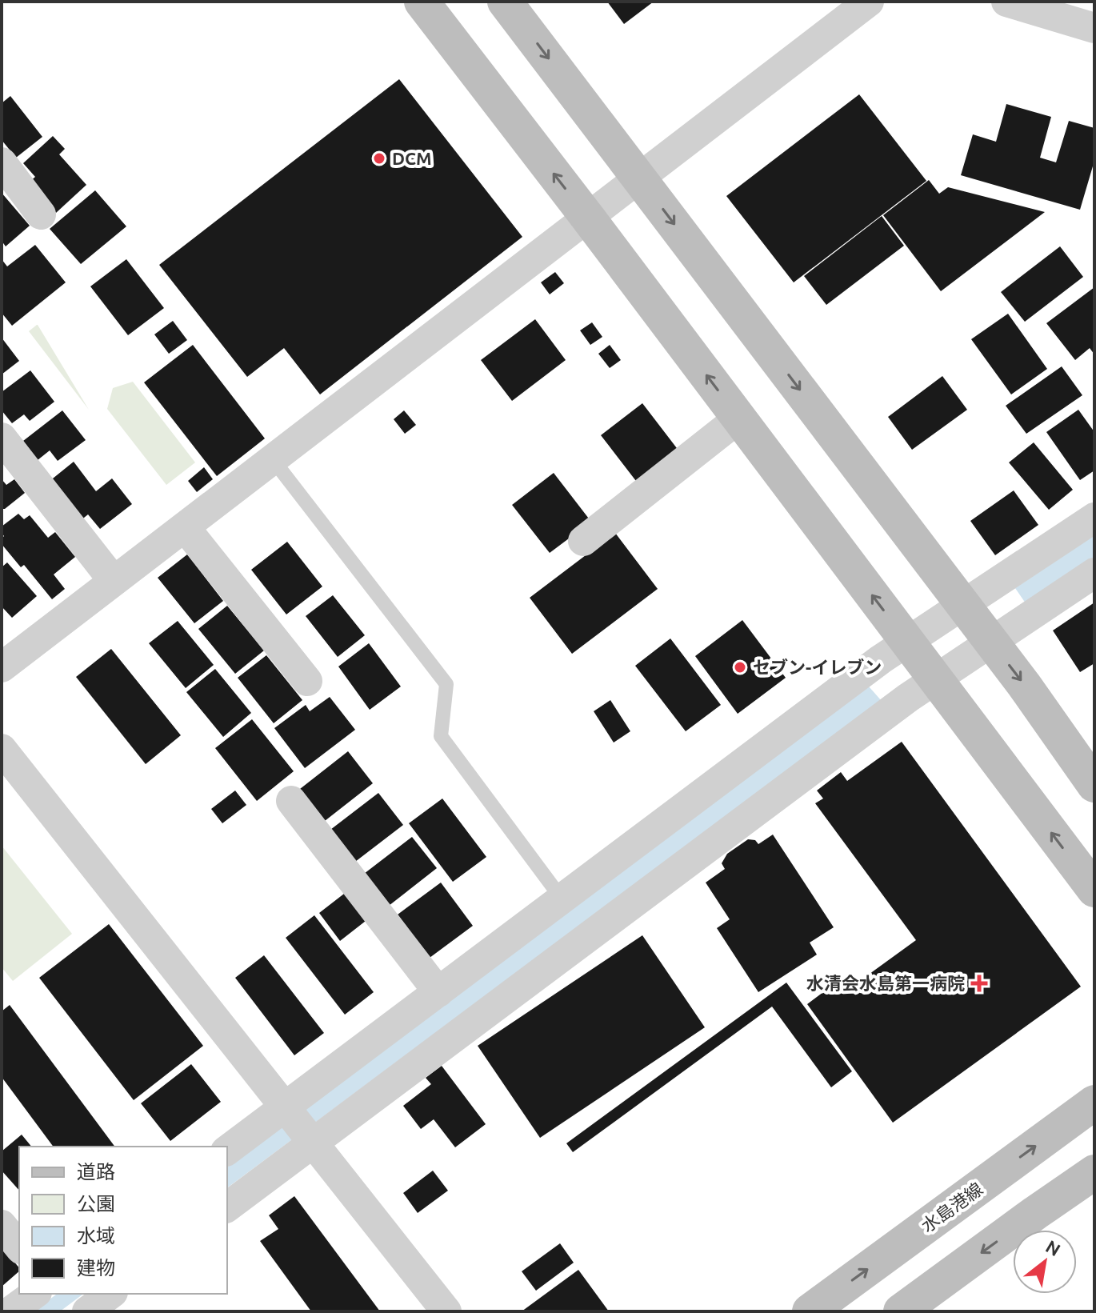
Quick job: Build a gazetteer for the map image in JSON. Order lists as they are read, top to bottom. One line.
{"streets":{"street":["水島港線"]},"places":{"other":["DCM","セブン-イレブン"],"health":["水清会水島第一病院"]},"legend":["道路","公園","水域","建物"],"north":"top right"}
